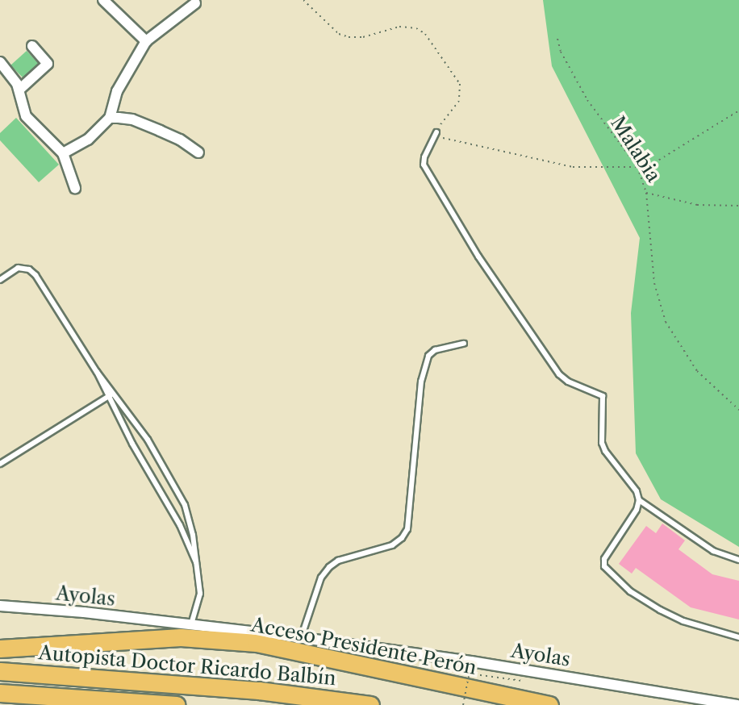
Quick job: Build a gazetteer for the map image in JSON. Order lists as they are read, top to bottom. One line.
{"streets":{"highway":["Acceso Presidente Perón","Autopista Doctor Ricardo Balbín"],"street":["Ayolas"],"path":["Malabia"]},"crossings":[["Ayolas","Acceso Presidente Perón"]]}
